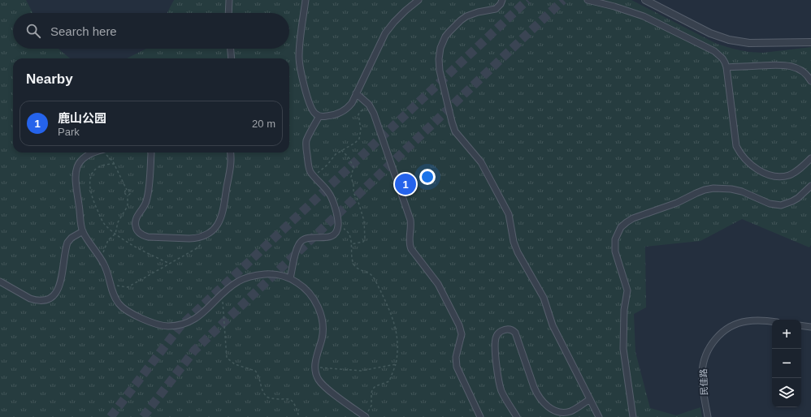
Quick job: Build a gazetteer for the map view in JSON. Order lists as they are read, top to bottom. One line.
{"streets":{"street":["民佳路"]},"page":{"search":"Search here","heading":"Nearby","list":[{"mark":"1","name":"鹿山公园","note":"Park","value":"20 m"}],"pins":"1","map_buttons":["+","−"]}}
